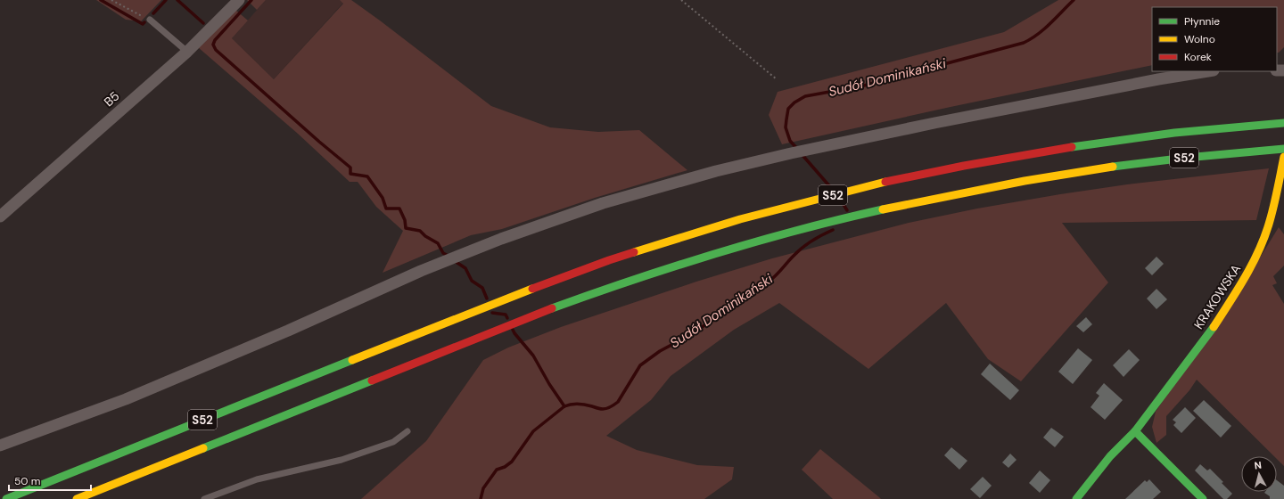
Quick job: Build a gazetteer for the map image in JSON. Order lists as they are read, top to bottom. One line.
{"streets":{"main road":["S52","KRAKOWSKA"],"street":["B5"]},"water":["Sudół Dominikański"],"legend":["Płynnie","Wolno","Korek"],"scale_bar":"50 m","north":"top"}
